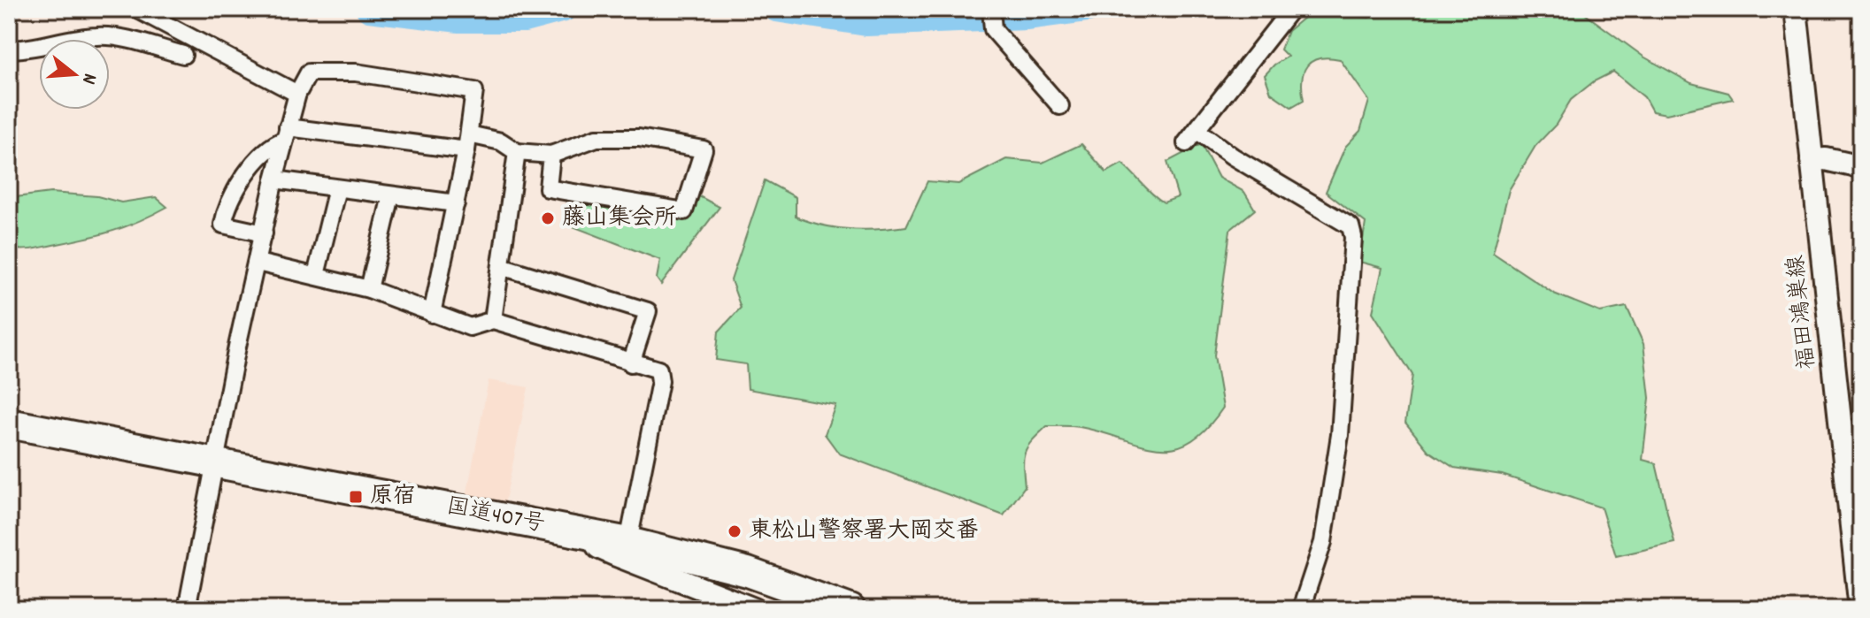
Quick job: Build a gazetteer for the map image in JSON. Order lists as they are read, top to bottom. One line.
{"streets":{"highway":["国道407号"],"main road":["福田鴻巣線"]},"places":{"other":["藤山集会所","東松山警察署大岡交番"],"transit":["原宿"]},"north":"right"}
